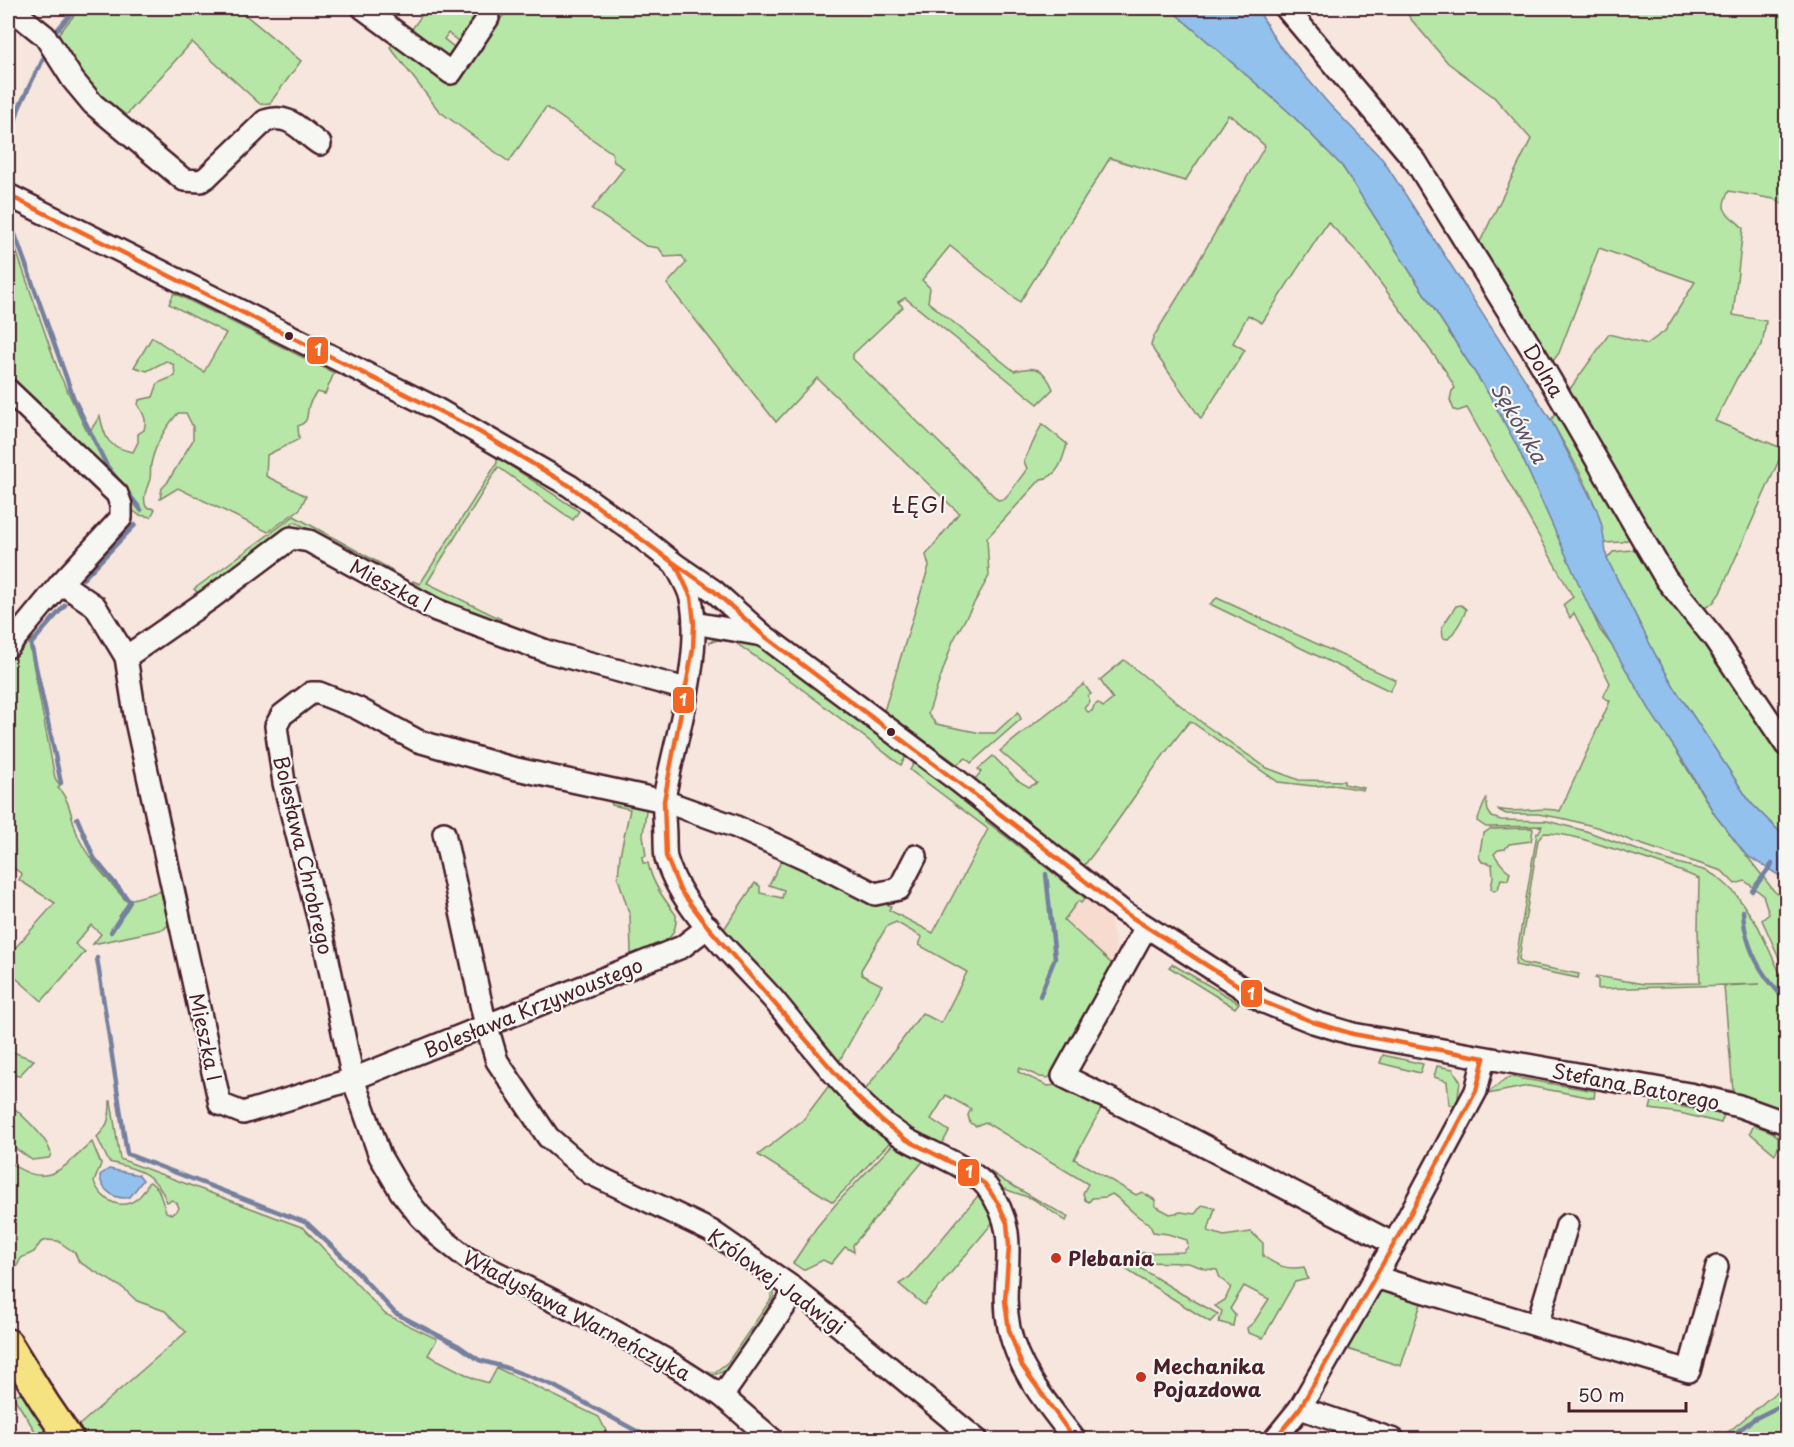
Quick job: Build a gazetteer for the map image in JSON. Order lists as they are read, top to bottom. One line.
{"streets":{"street":["Dolna","Mieszka I","Bolesława Chrobrego","Bolesława Krzywoustego","Stefana Batorego","Królowej Jadwigi","Władysława Warneńczyka"]},"crossings":[["Mieszka I","Bolesława Chrobrego"],["Mieszka I","Bolesława Krzywoustego"],["Mieszka I","Władysława Warneńczyka"],["Bolesława Chrobrego","Bolesława Krzywoustego"],["Bolesława Chrobrego","Władysława Warneńczyka"],["Bolesława Krzywoustego","Królowej Jadwigi"],["Bolesława Krzywoustego","Władysława Warneńczyka"]],"districts":["ŁĘGI"],"water":["Sękówka"],"places":["Plebania","Mechanika Pojazdowa"],"lines":["transit line 1"],"scale_bar":"50 m"}
